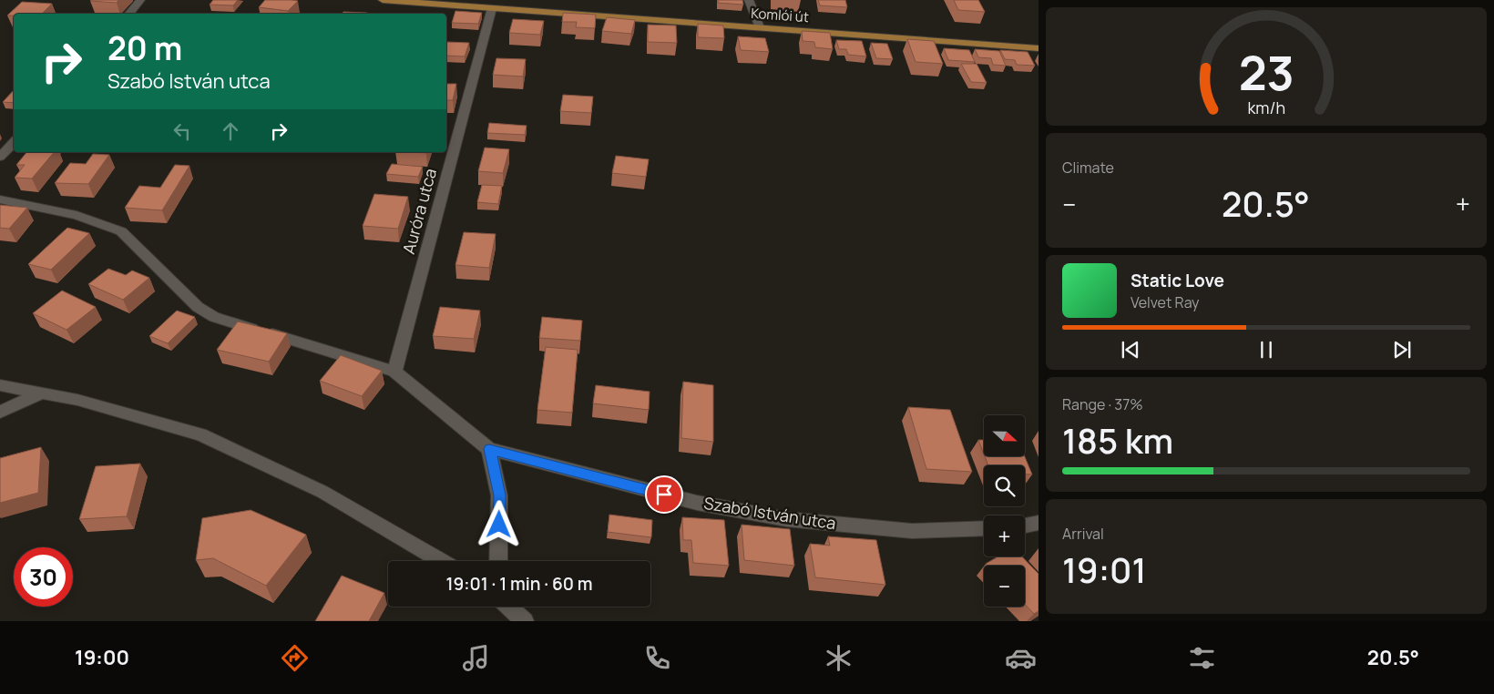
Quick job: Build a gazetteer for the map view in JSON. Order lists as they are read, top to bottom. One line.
{"streets":{"main road":["Komlói út"],"street":["Auróra utca","Szabó István utca"]},"crossings":[["Komlói út","Auróra utca"],["Auróra utca","Szabó István utca"]],"north":"right","page":{"turn":["20 m","Szabó István utca"],"tile":["Climate",["Range · 37%","185 km"],["Arrival","19:01"]],"heat":["−","20.5°","+"],"song":["Static Love","Velvet Ray"],"map_buttons":["+","−"],"limit":"30","trip":"19:01 · 1 min · 60 m","tabs":["19:00","20.5°"],"gauge":["23","km/h"]}}
